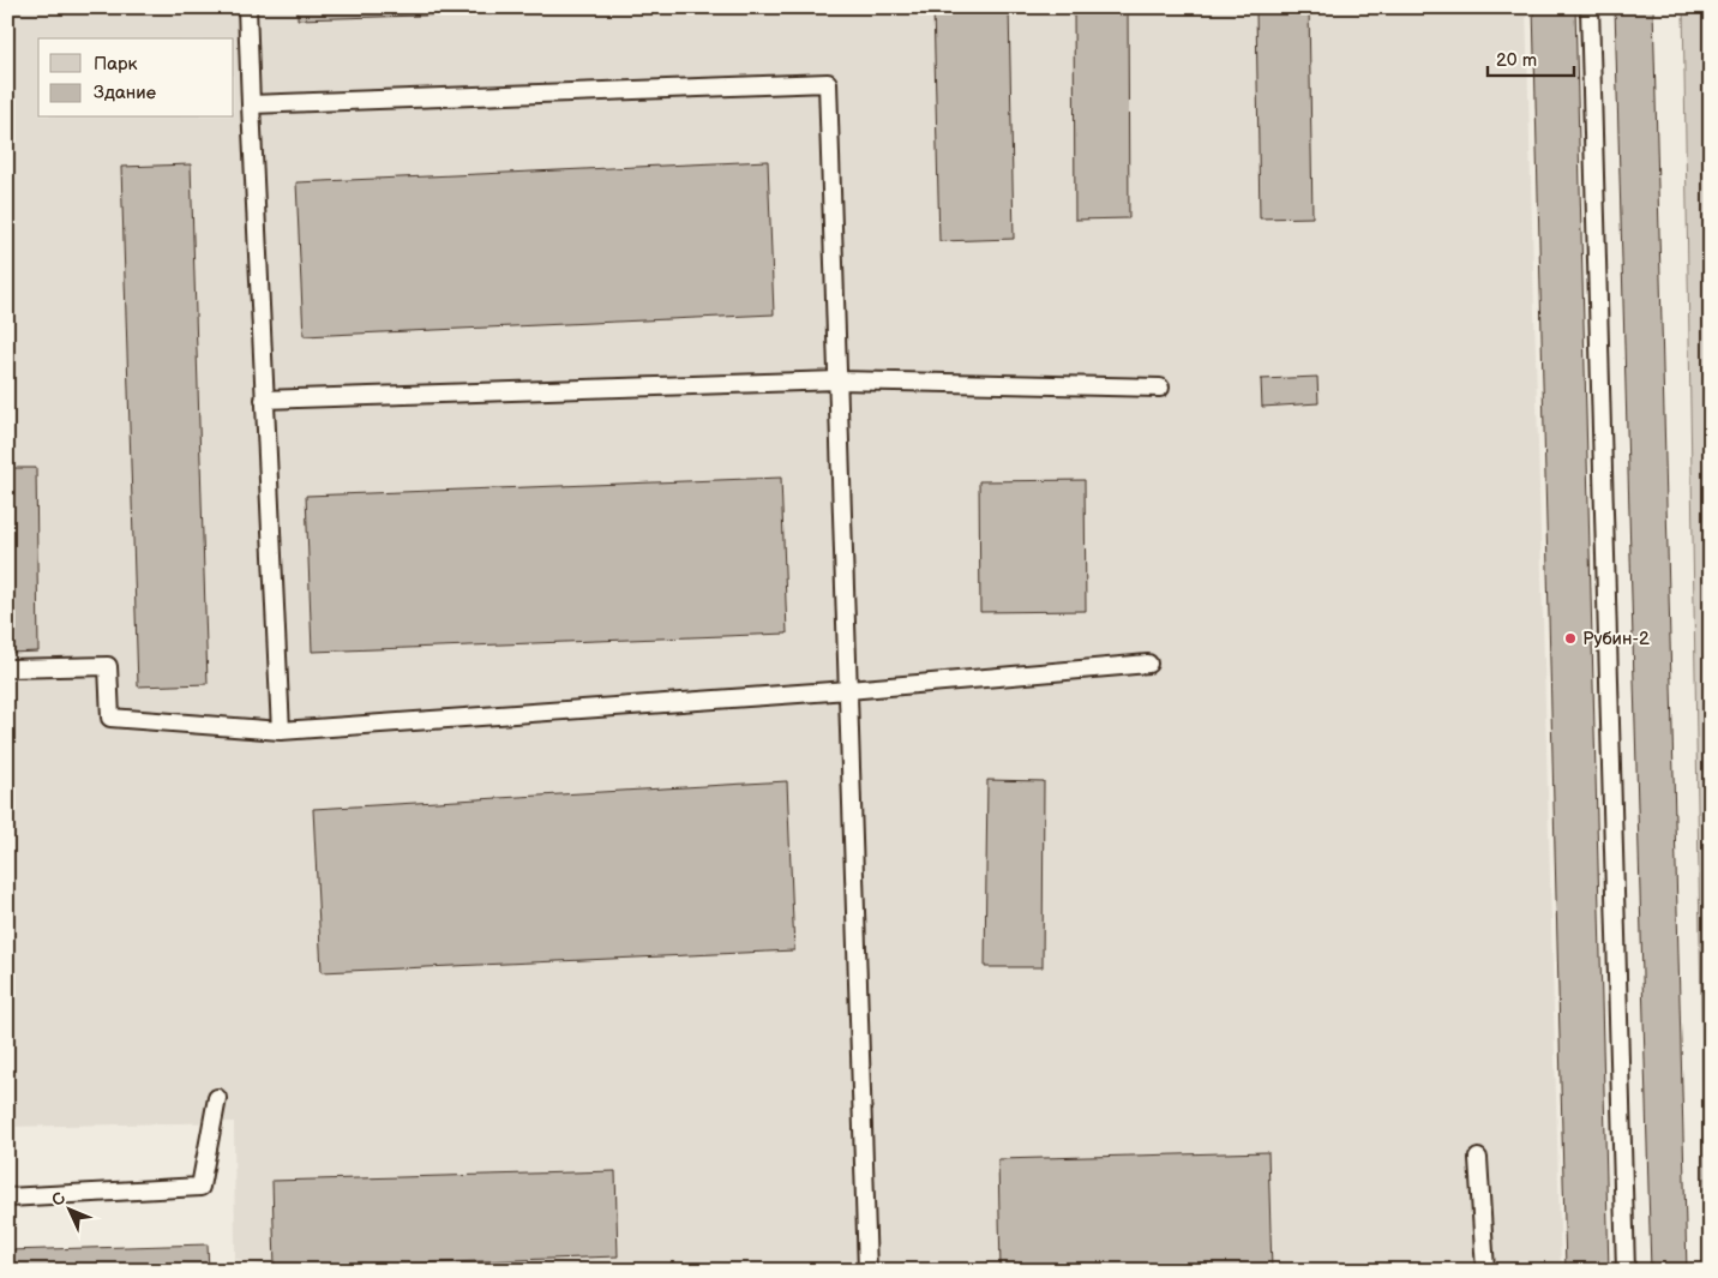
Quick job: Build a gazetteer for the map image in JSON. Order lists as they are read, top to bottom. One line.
{"places":["Рубин-2"],"legend":["Парк","Здание"],"scale_bar":"20 m","north":"top left"}
